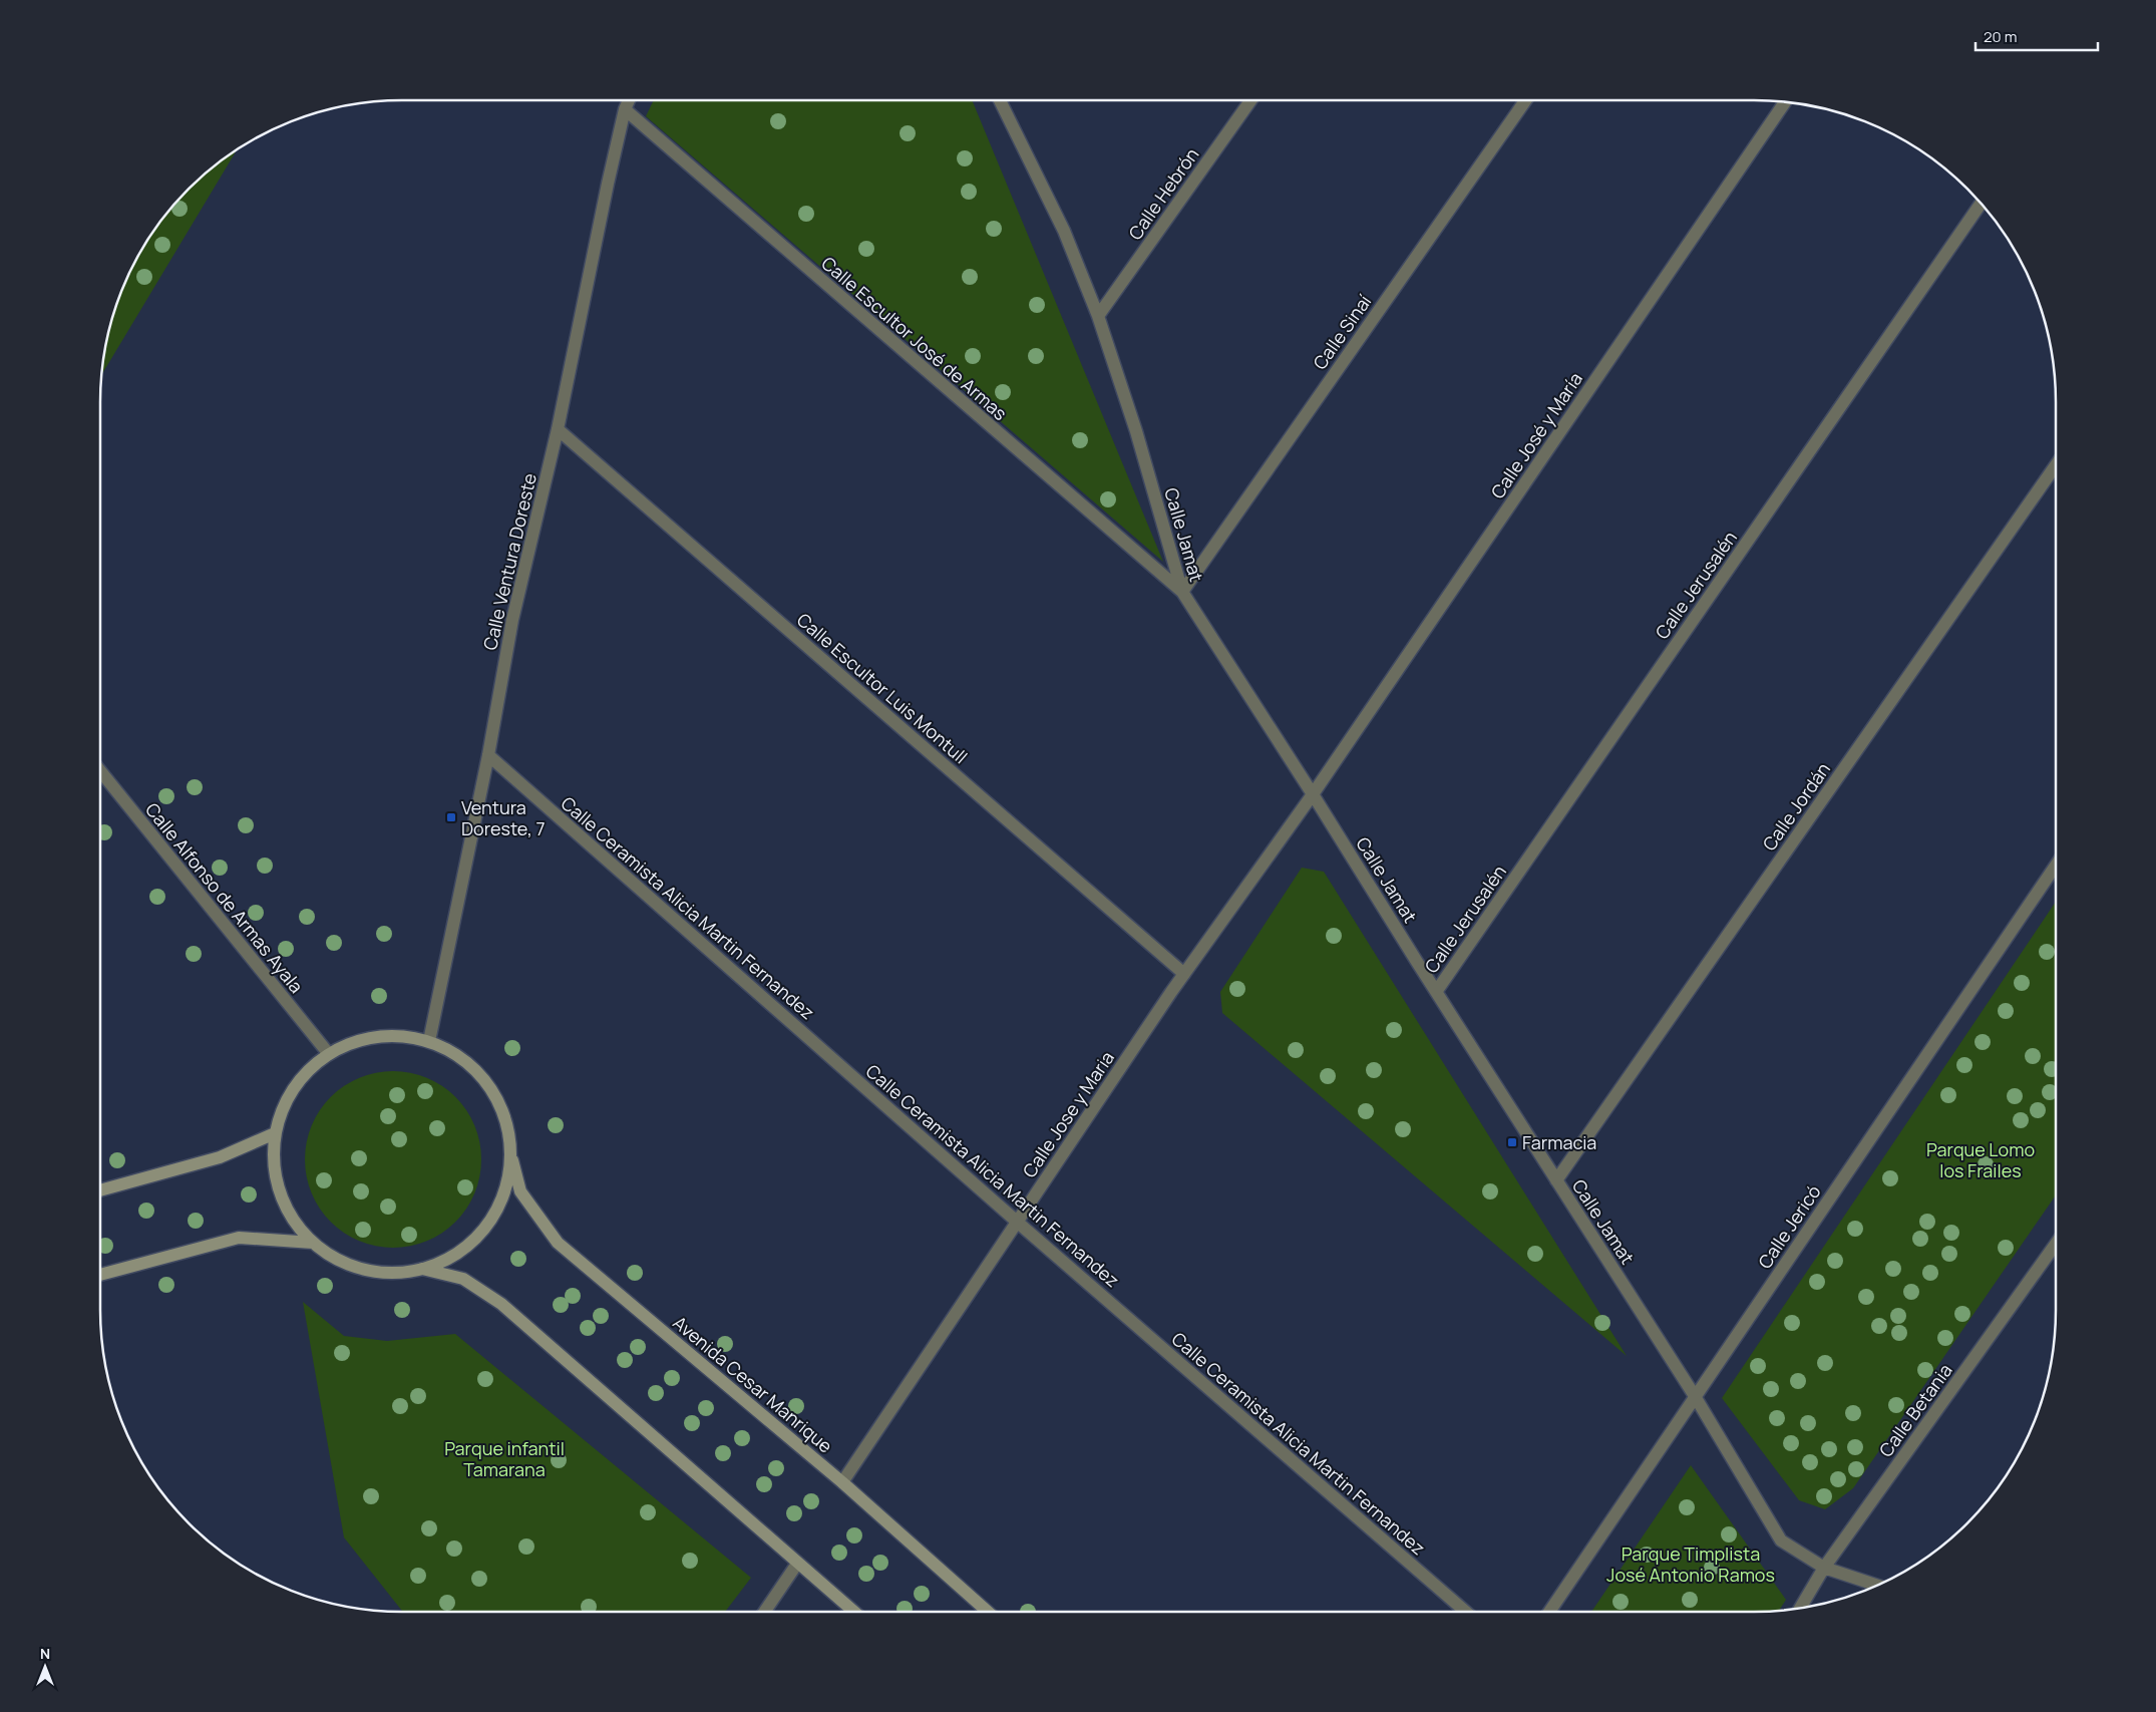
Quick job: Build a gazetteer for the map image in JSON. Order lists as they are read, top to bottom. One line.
{"streets":{"street":["Calle Hebrón","Calle Sinaí","Calle Escultor José de Armas","Calle José y María","Calle Jamat","Calle Ventura Doreste","Calle Jerusalén","Calle Escultor Luis Montull","Calle Jordán","Calle Alfonso de Armas Ayala","Calle Ceramista Alicia Martin Fernandez","Calle Jose y Maria","Calle Jericó","Avenida Cesar Manrique","Calle Betania"]},"crossings":[["Calle Hebrón","Calle Jamat"],["Calle Sinaí","Calle Escultor José de Armas"],["Calle Sinaí","Calle Jamat"],["Calle Escultor José de Armas","Calle Jamat"],["Calle Escultor José de Armas","Calle Ventura Doreste"],["Calle José y María","Calle Jamat"],["Calle José y María","Calle Jose y Maria"],["Calle Jamat","Calle Jerusalén"],["Calle Jamat","Calle Jordán"],["Calle Jamat","Calle Jose y Maria"],["Calle Jamat","Calle Jericó"],["Calle Jamat","Calle Betania"],["Calle Ventura Doreste","Calle Escultor Luis Montull"],["Calle Ventura Doreste","Calle Ceramista Alicia Martin Fernandez"],["Calle Escultor Luis Montull","Calle Jose y Maria"],["Calle Ceramista Alicia Martin Fernandez","Calle Jose y Maria"],["Calle Jose y Maria","Avenida Cesar Manrique"]],"parks":["Parque Lomo los Frailes","Parque infantil Tamarana","Parque Timplista José Antonio Ramos"],"places":{"transit":["Ventura Doreste, 7","Farmacia"]},"scale_bar":"20 m","north":"top"}
